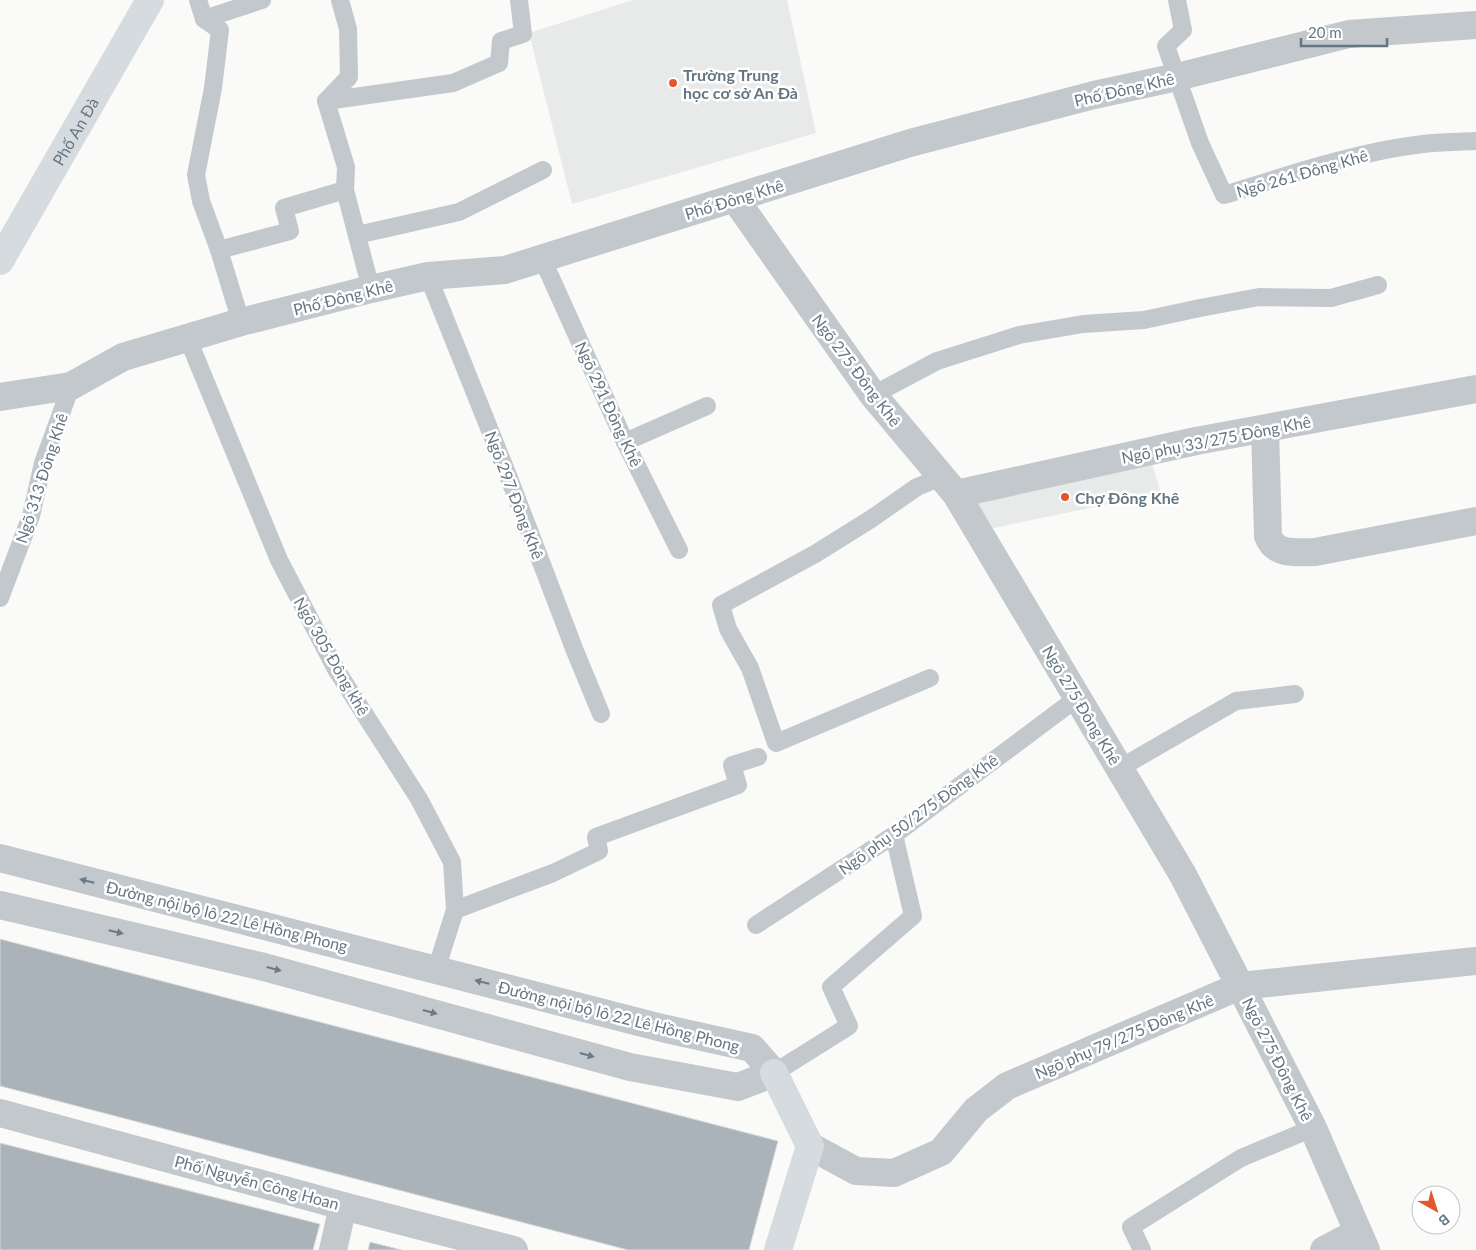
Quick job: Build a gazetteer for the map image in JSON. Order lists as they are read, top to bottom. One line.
{"streets":{"street":["Phố Đông Khê","Phố An Đà","Ngõ 275 Đông Khê","Ngõ phụ 33/275 Đông Khê","Đường nội bộ lô 22 Lê Hồng Phong","Ngõ phụ 79/275 Đông Khê","Phố Nguyễn Công Hoan"],"lane":["Ngõ 261 Đông Khê","Ngõ 291 Đông Khê","Ngõ 313 Đông Khê","Ngõ 297 Đông Khê","Ngõ 305 Đông khê","Ngõ phụ 50/275 Đông Khê"]},"crossings":[["Phố Đông Khê","Ngõ 261 Đông Khê"],["Phố Đông Khê","Ngõ 275 Đông Khê"],["Phố Đông Khê","Ngõ 291 Đông Khê"],["Phố Đông Khê","Ngõ 313 Đông Khê"],["Phố Đông Khê","Ngõ 297 Đông Khê"],["Phố Đông Khê","Ngõ 305 Đông khê"],["Ngõ 275 Đông Khê","Ngõ phụ 33/275 Đông Khê"],["Ngõ 275 Đông Khê","Ngõ phụ 50/275 Đông Khê"],["Ngõ 275 Đông Khê","Ngõ phụ 79/275 Đông Khê"],["Ngõ 305 Đông khê","Đường nội bộ lô 22 Lê Hồng Phong"]],"places":["Trường Trung học cơ sở An Đà","Chợ Đông Khê"],"scale_bar":"20 m","north":"bottom right"}
